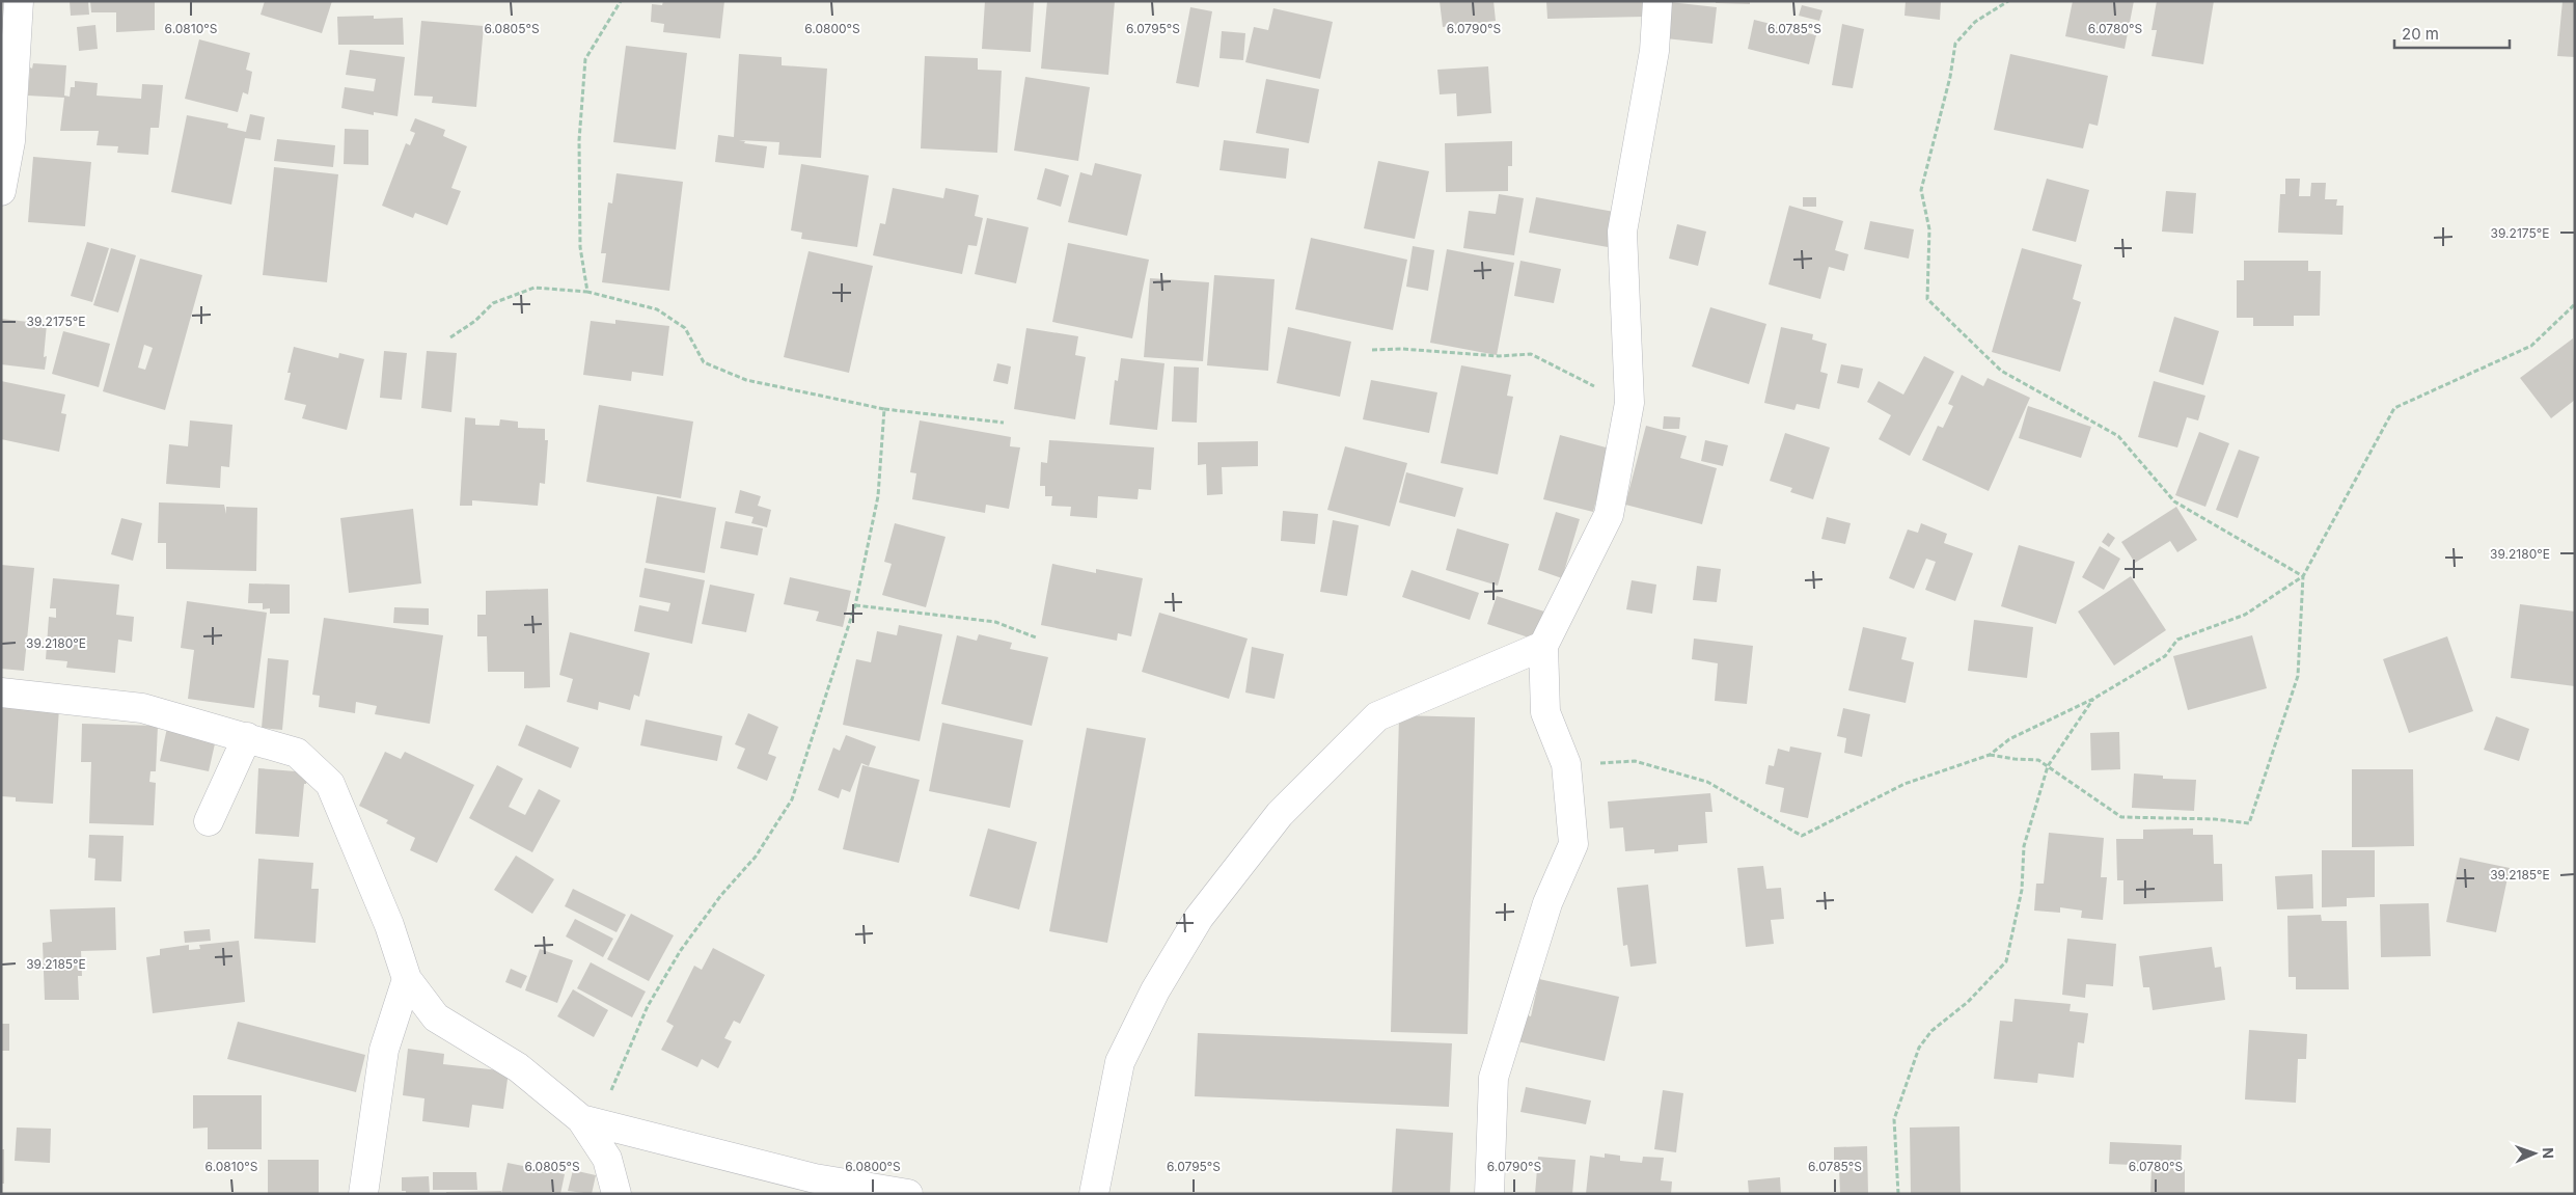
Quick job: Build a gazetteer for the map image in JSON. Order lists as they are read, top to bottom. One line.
{"scale_bar":"20 m","north":"right","coordinates":["6.0810°S","6.0805°S","6.0800°S","6.0795°S","6.0790°S","6.0785°S","6.0780°S","39.2175°E","39.2180°E","39.2185°E"]}
